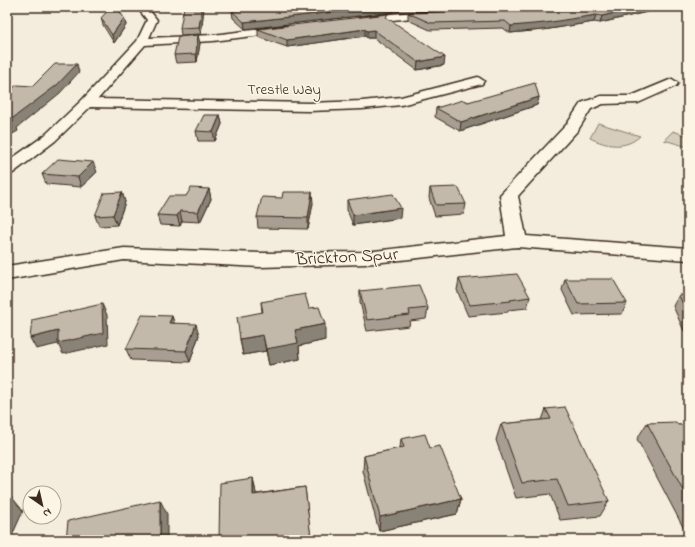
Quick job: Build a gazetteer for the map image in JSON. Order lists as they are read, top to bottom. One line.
{"streets":{"street":["Trestle Way","Brickton Spur"]},"north":"bottom right"}
